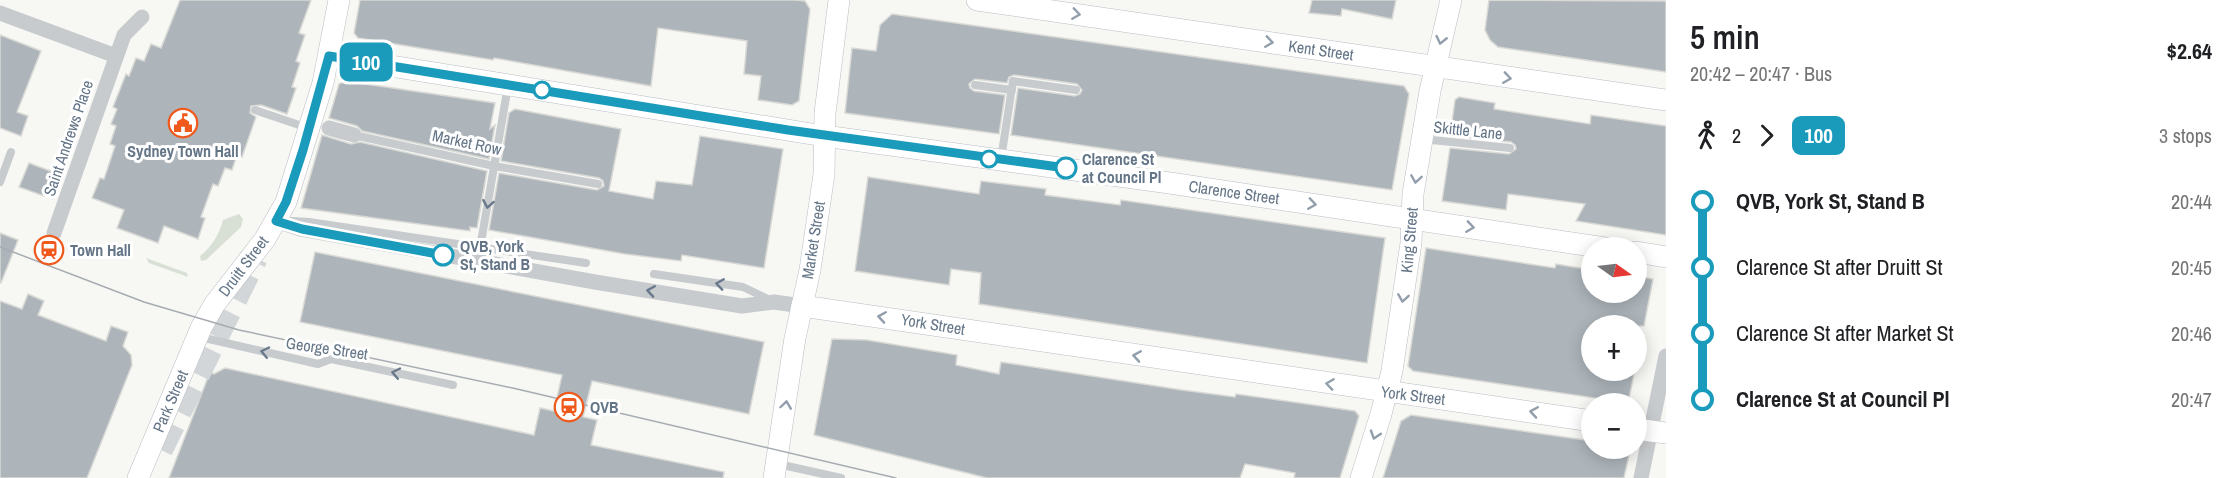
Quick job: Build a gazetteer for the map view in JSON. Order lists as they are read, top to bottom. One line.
{"streets":{"street":["Kent Street","Saint Andrews Place","Market Row","Clarence Street","Market Street","King Street","Druitt Street","York Street","Park Street"],"lane":["Skittle Lane","George Street"]},"crossings":[["Kent Street","King Street"],["Skittle Lane","King Street"],["Market Row","Druitt Street"],["Clarence Street","Market Street"],["Clarence Street","King Street"],["Clarence Street","Druitt Street"],["Market Street","York Street"],["King Street","York Street"],["Druitt Street","York Street"],["Druitt Street","George Street"],["Druitt Street","Park Street"],["George Street","Park Street"]],"one_way":["Kent Street","Clarence Street","Market Street","King Street","York Street","George Street"],"places":{"public building":["Sydney Town Hall"],"other":["Clarence St at Council Pl","QVB, York St, Stand B"],"station":["Town Hall","QVB"]},"lines":["bus line 100"],"north":"right","page":{"on_map":"100","heading":["5 min","20:42 – 20:47 · Bus","$2.64"],"legs":["2","100","3 stops"],"list":[{"name":"QVB, York St, Stand B","value":"20:44"},{"name":"Clarence St after Druitt St","value":"20:45"},{"name":"Clarence St after Market St","value":"20:46"},{"name":"Clarence St at Council Pl","value":"20:47"}],"map_buttons":["+","−"]}}
